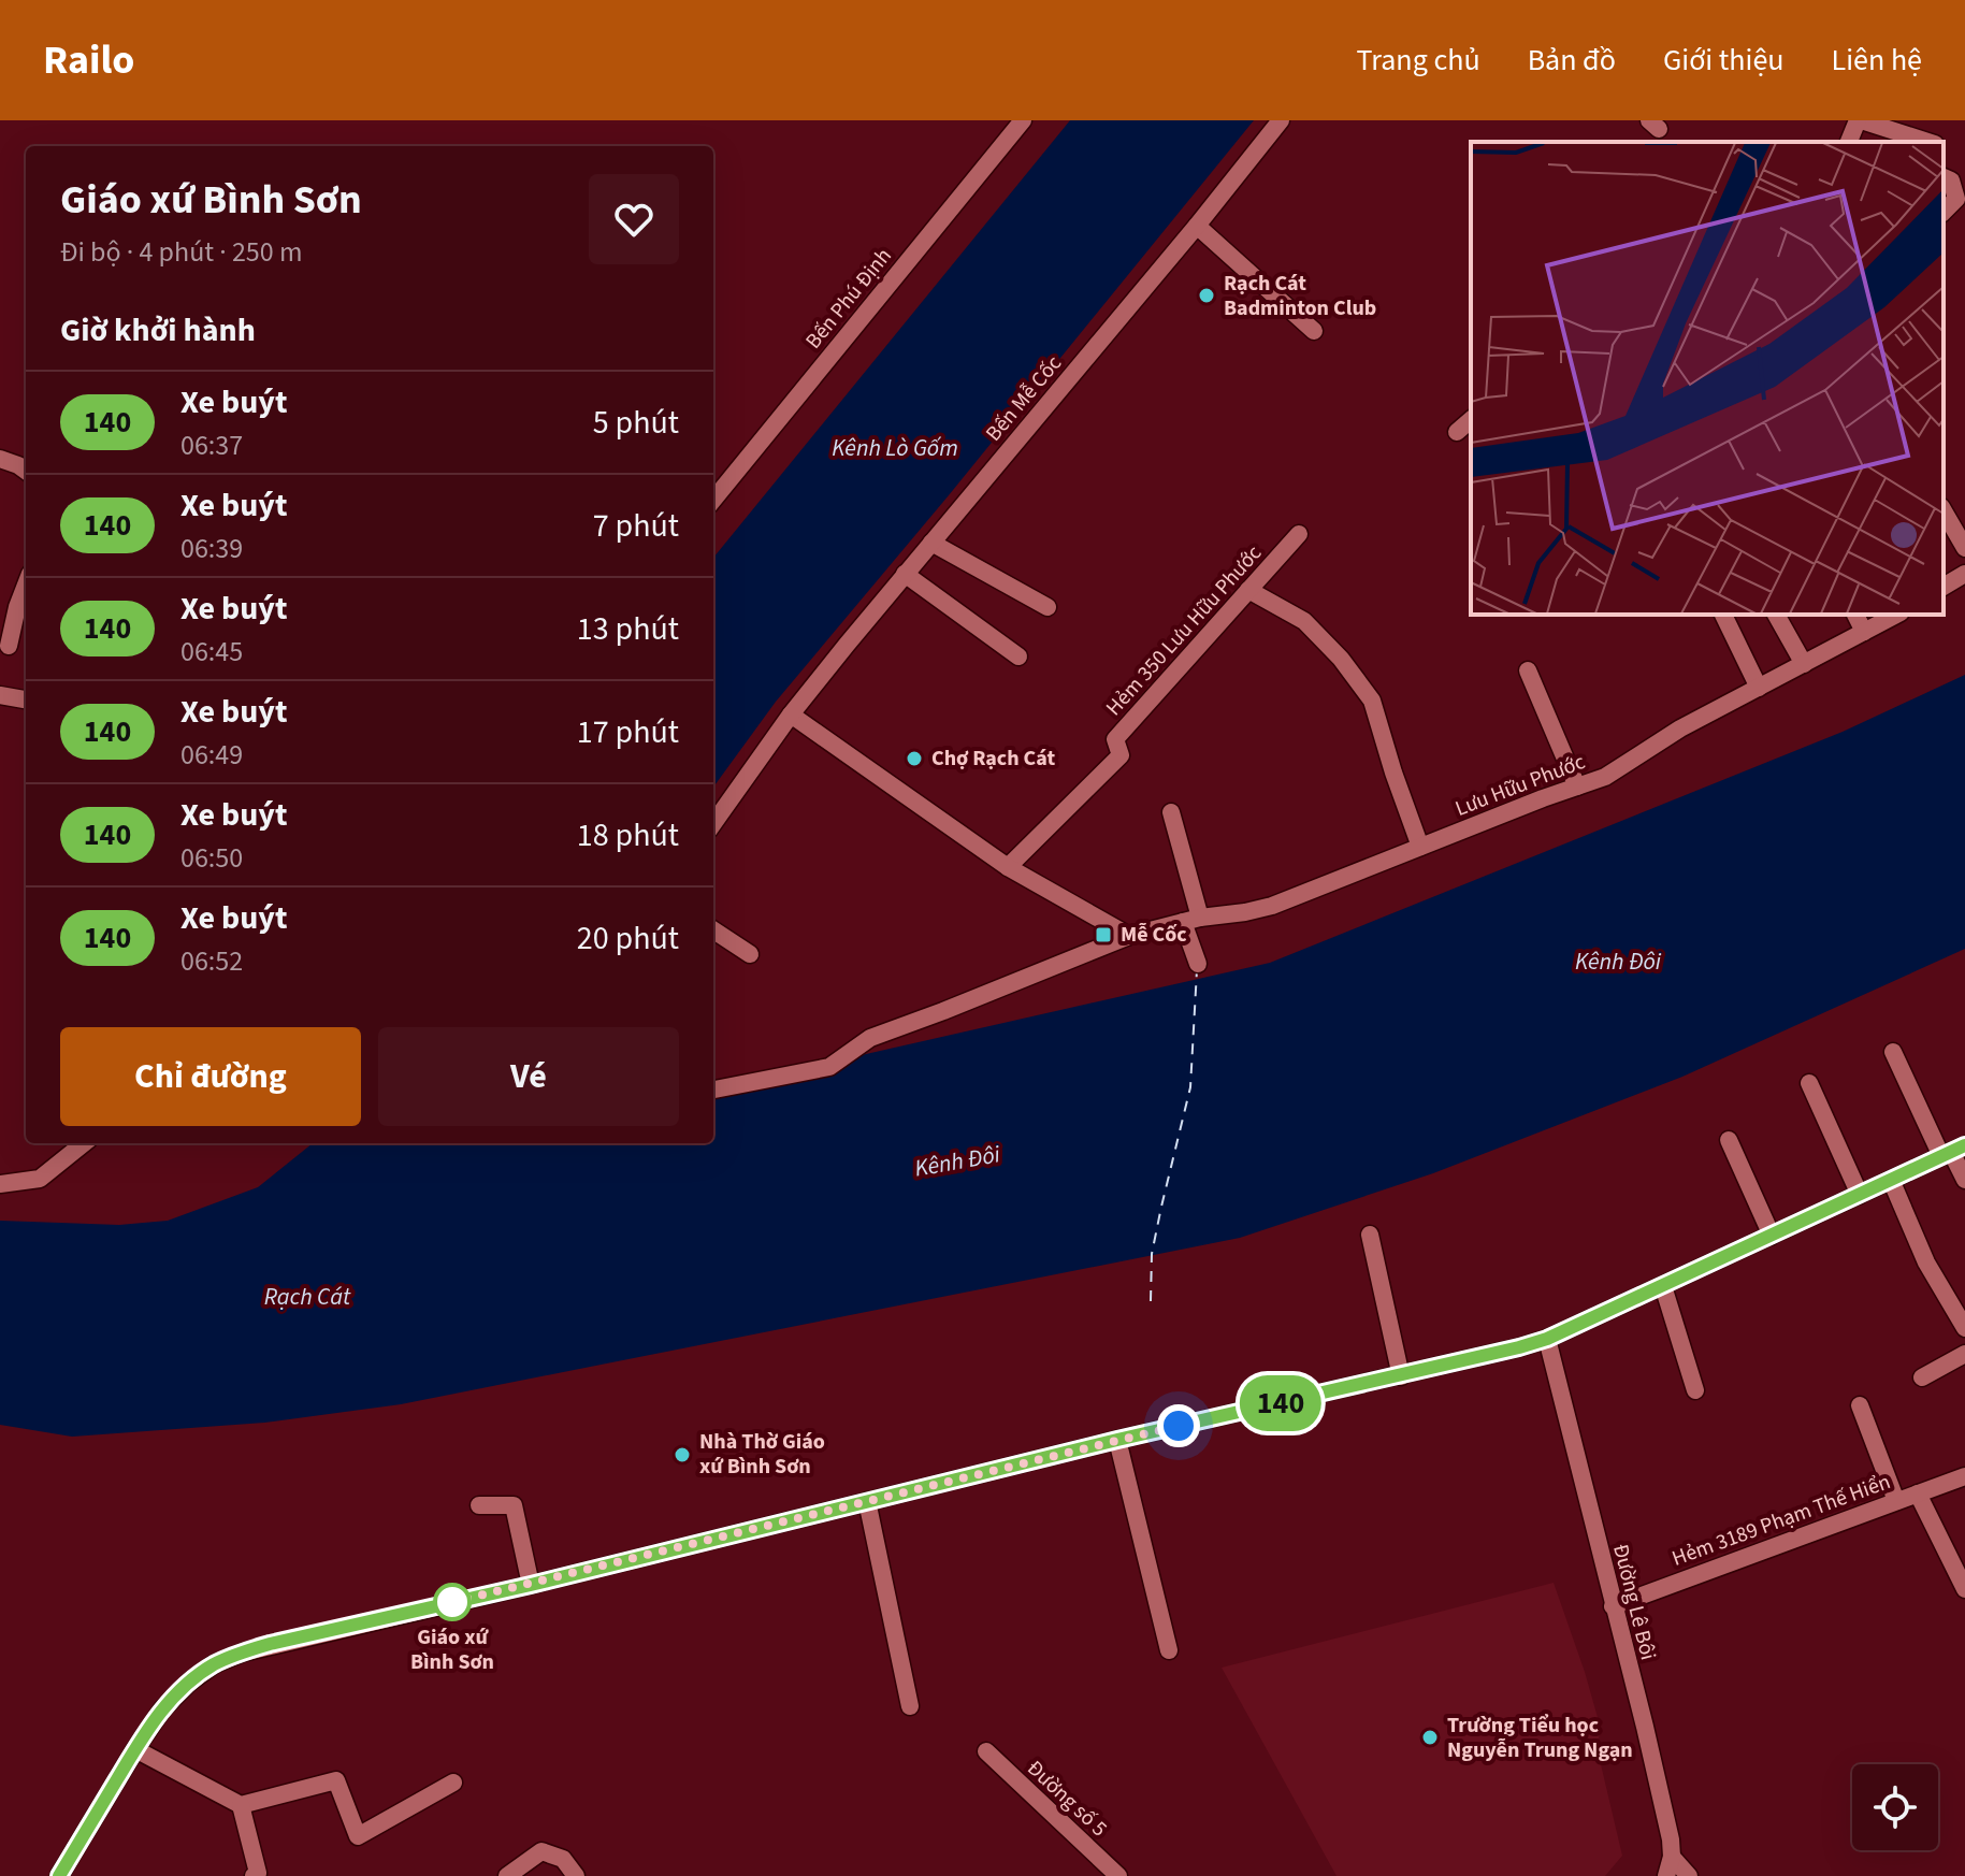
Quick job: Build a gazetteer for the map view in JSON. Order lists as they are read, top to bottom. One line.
{"streets":{"street":["Bến Phú Định","Bến Mễ Cốc","Hẻm 350 Lưu Hữu Phước","Lưu Hữu Phước","Hẻm 3189 Phạm Thế Hiển","Đường Lê Bôi","Đường số 5"]},"crossings":[["Hẻm 3189 Phạm Thế Hiển","Đường Lê Bôi"]],"water":["Kênh Lò Gốm","Kênh Đôi","Rạch Cát"],"places":{"other":["Rạch Cát Badminton Club","Chợ Rạch Cát","Nhà Thờ Giáo xứ Bình Sơn","Giáo xứ Bình Sơn","Trường Tiểu học Nguyễn Trung Ngạn"],"transit":["Mễ Cốc"]},"lines":["bus line 140"],"page":{"header":"Railo","nav":["Trang chủ","Bản đồ","Giới thiệu","Liên hệ"],"on_map":"140","heading":[["Giáo xứ Bình Sơn","Đi bộ · 4 phút · 250 m"],"Giờ khởi hành"],"list":[{"mark":"140","name":"Xe buýt","note":"06:37","value":"5 phút"},{"mark":"140","name":"Xe buýt","note":"06:39","value":"7 phút"},{"mark":"140","name":"Xe buýt","note":"06:45","value":"13 phút"},{"mark":"140","name":"Xe buýt","note":"06:49","value":"17 phút"},{"mark":"140","name":"Xe buýt","note":"06:50","value":"18 phút"},{"mark":"140","name":"Xe buýt","note":"06:52","value":"20 phút"}],"buttons":["Chỉ đường","Vé"]}}
